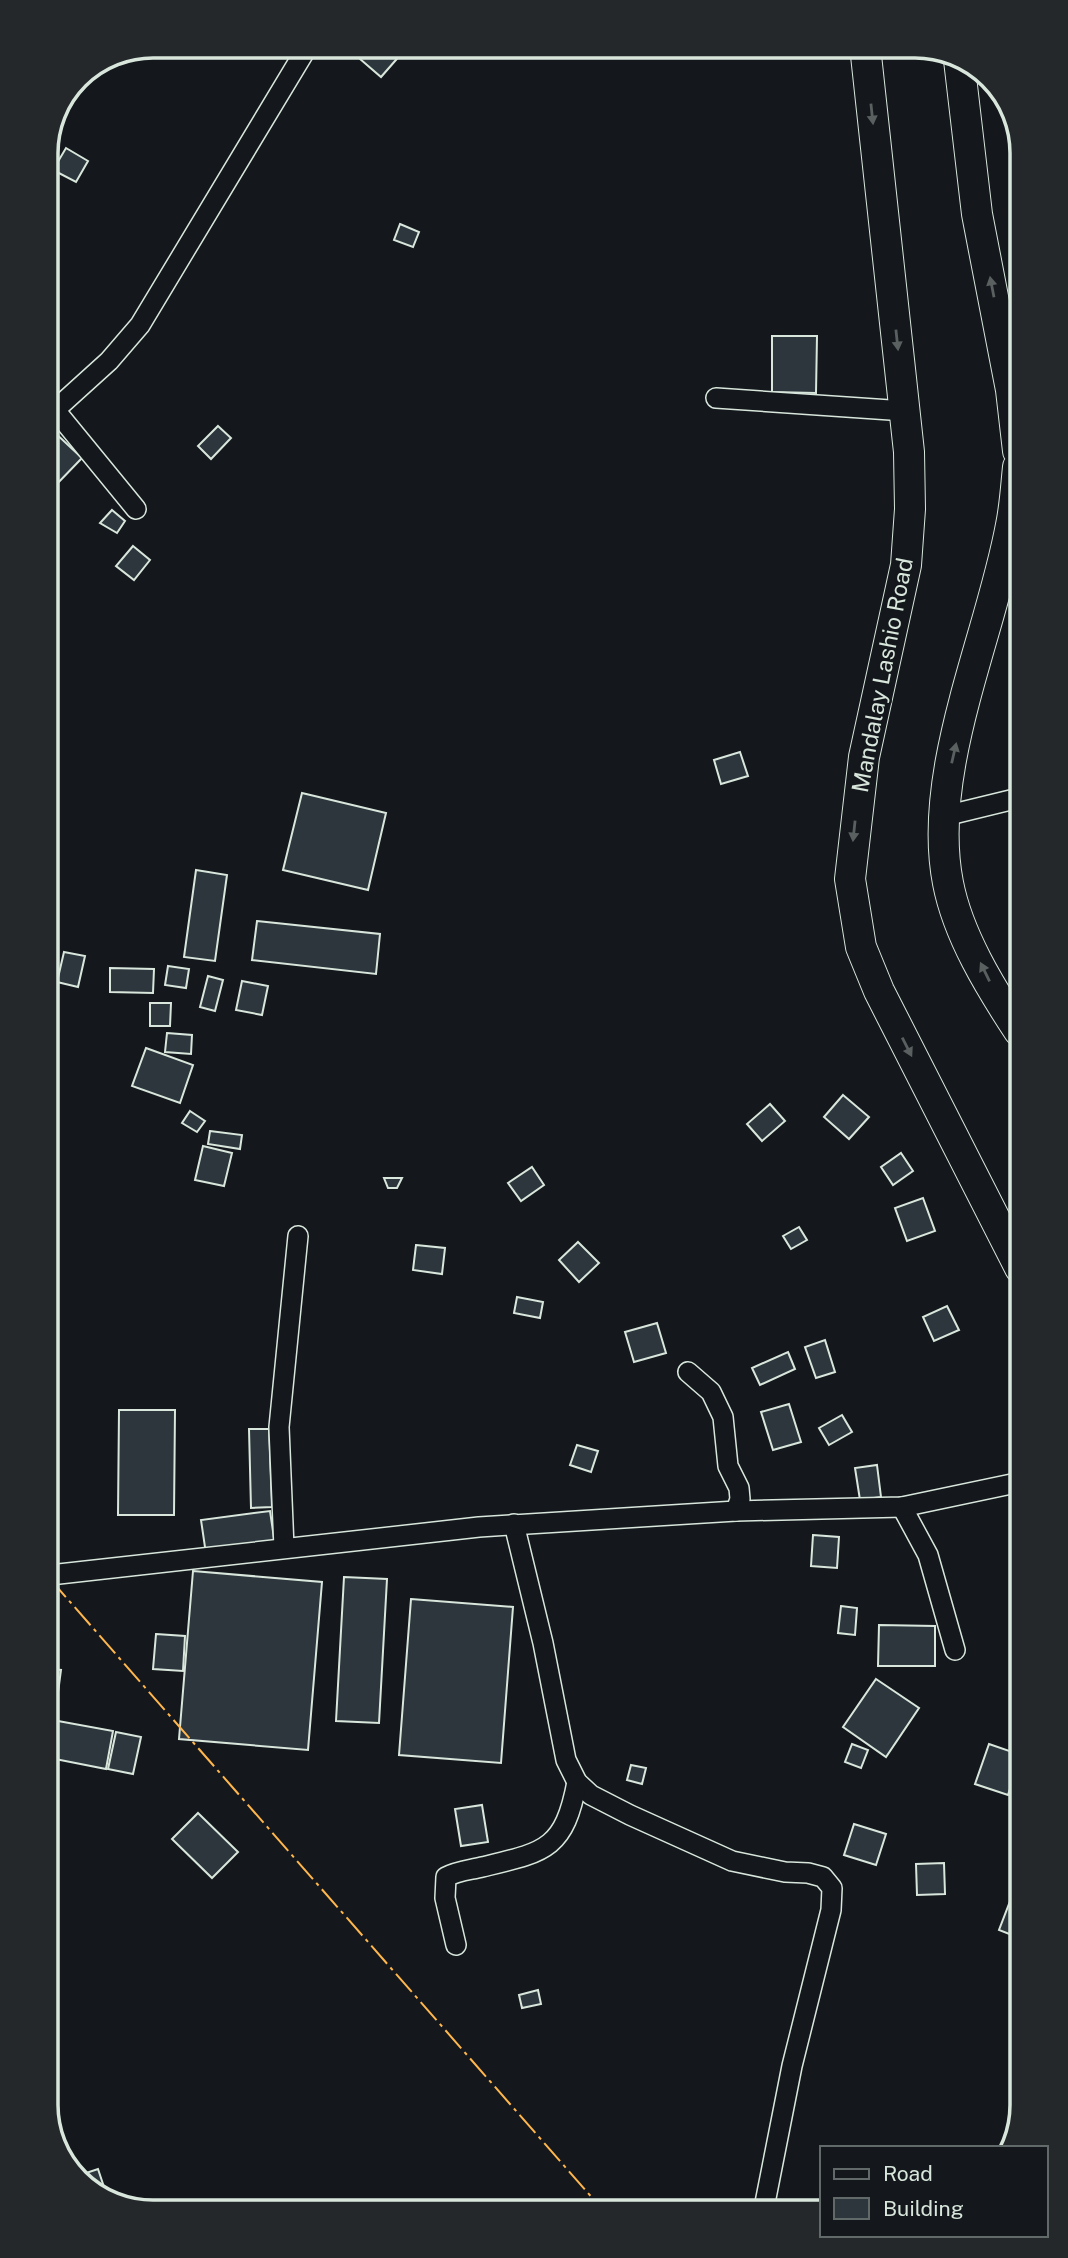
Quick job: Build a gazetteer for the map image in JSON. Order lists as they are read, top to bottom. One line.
{"streets":{"highway":["Mandalay Lashio Road"]},"legend":["Road","Building"]}
